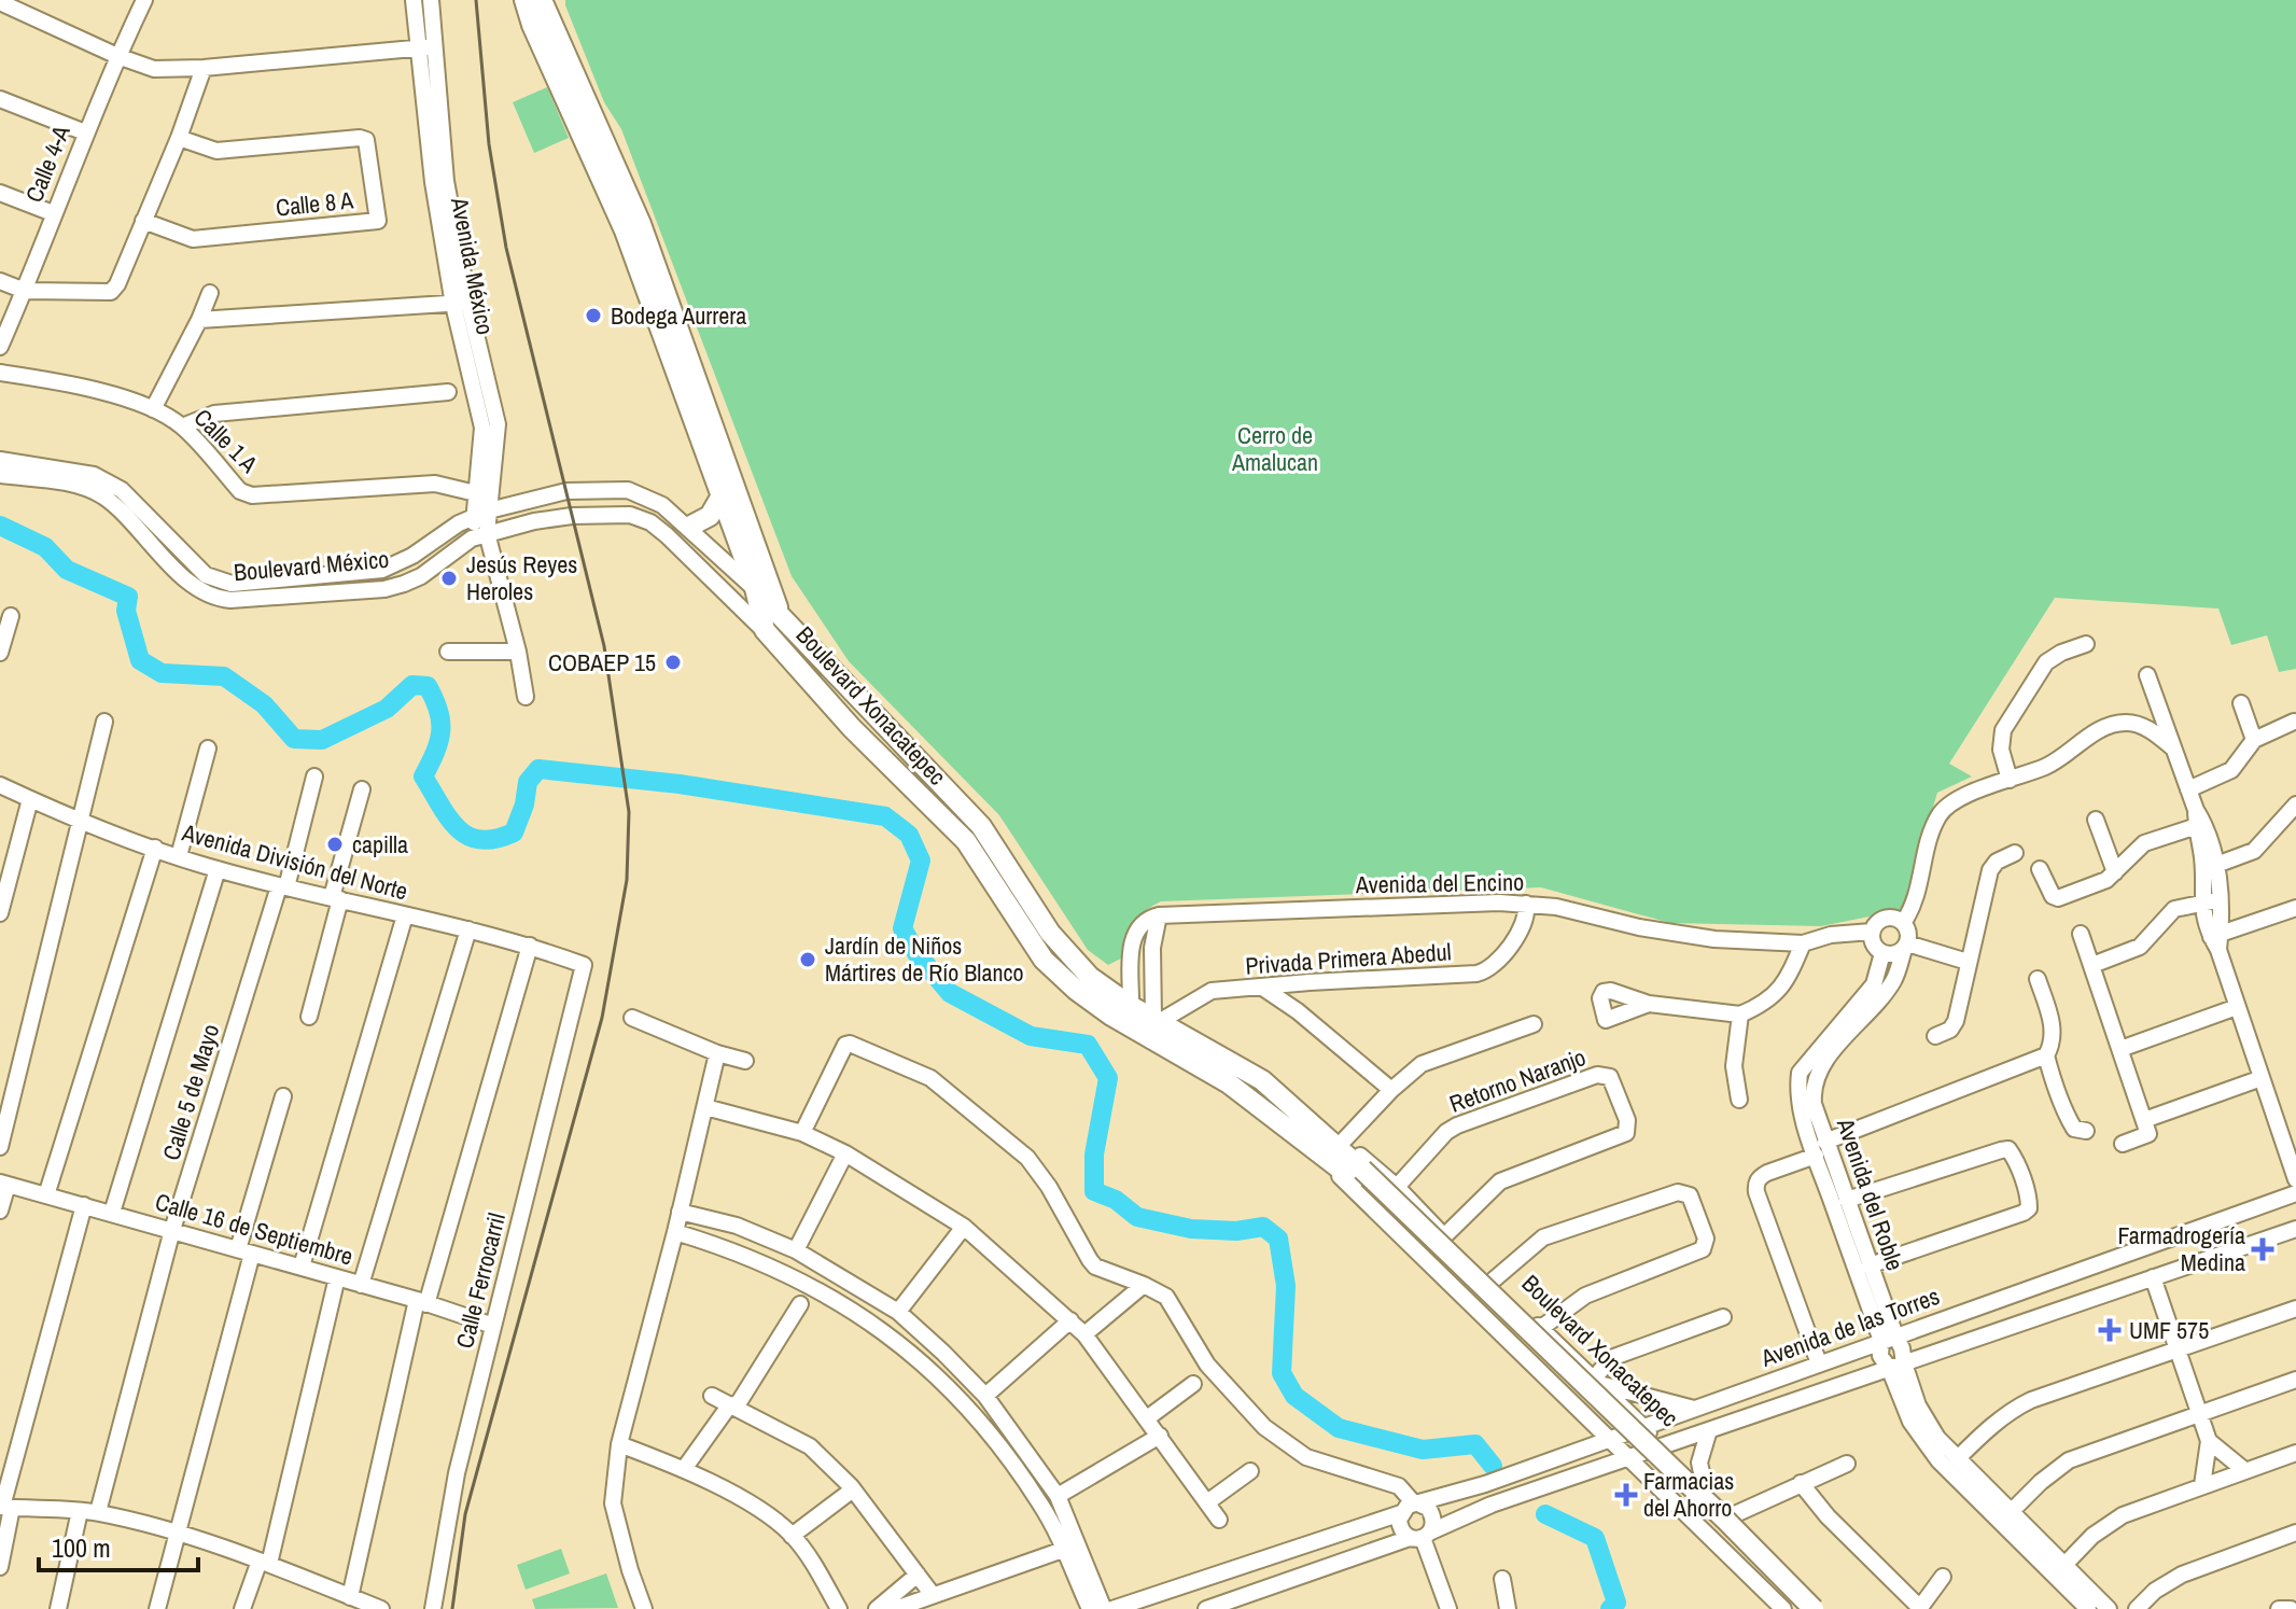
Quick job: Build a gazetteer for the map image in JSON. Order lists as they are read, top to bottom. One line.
{"streets":{"main road":["Boulevard México","Boulevard Xonacatepec"],"street":["Calle 4-A","Calle 8 A","Avenida México","Calle 1 A","Avenida División del Norte","Avenida del Encino","Privada Primera Abedul","Retorno Naranjo","Calle 5 de Mayo","Avenida del Roble","Calle 16 de Septiembre","Calle Ferrocarril","Avenida de las Torres"]},"crossings":[["Avenida México","Calle 1 A"],["Avenida México","Boulevard México"],["Calle 1 A","Boulevard México"],["Boulevard México","Boulevard Xonacatepec"],["Boulevard Xonacatepec","Privada Primera Abedul"],["Boulevard Xonacatepec","Retorno Naranjo"],["Boulevard Xonacatepec","Avenida de las Torres"],["Avenida División del Norte","Calle 5 de Mayo"],["Avenida División del Norte","Calle Ferrocarril"],["Avenida del Encino","Privada Primera Abedul"],["Avenida del Encino","Avenida del Roble"],["Calle 5 de Mayo","Calle 16 de Septiembre"],["Avenida del Roble","Avenida de las Torres"],["Calle 16 de Septiembre","Calle Ferrocarril"]],"parks":["Cerro de Amalucan"],"places":{"other":["Bodega Aurrera","Jesús Reyes Heroles","COBAEP 15","capilla","Jardín de Niños Mártires de Río Blanco"],"health":["Farmadrogería Medina","UMF 575","Farmacias del Ahorro"]},"scale_bar":"100 m"}
